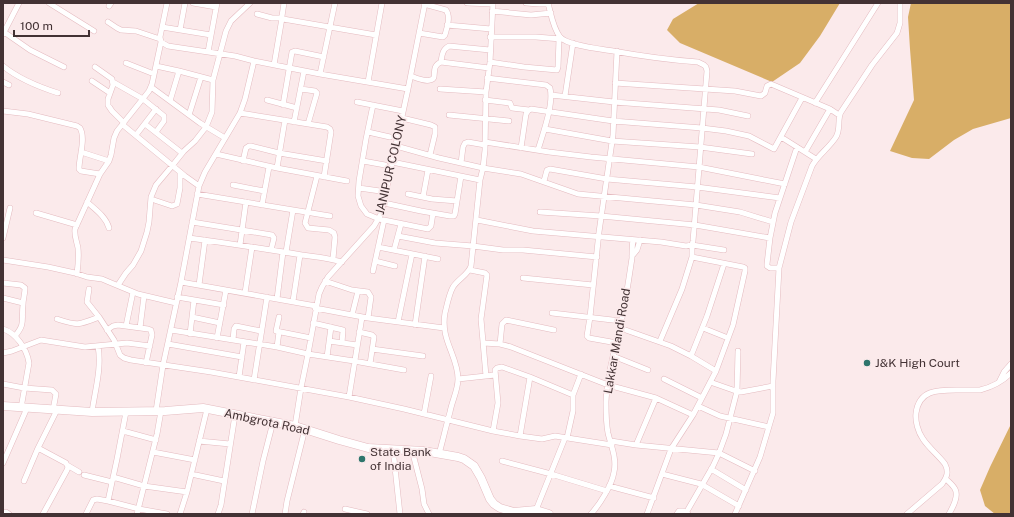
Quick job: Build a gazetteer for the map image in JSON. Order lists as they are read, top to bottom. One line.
{"streets":{"main road":["Ambgrota Road"],"street":["JANIPUR COLONY","Lakkar Mandi Road"]},"crossings":[["JANIPUR COLONY","Ambgrota Road"]],"places":["J&K High Court","State Bank of India"],"scale_bar":"100 m"}
